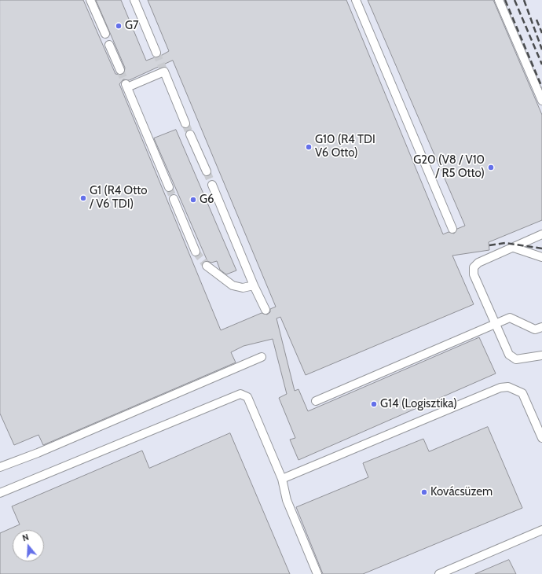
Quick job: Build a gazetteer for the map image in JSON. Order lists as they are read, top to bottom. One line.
{"places":["G7","G10 (R4 TDI V6 Otto)","G20 (V8 / V10 / R5 Otto)","G1 (R4 Otto / V6 TDI)","G6","G14 (Logisztika)","Kovácsüzem"],"north":"top"}
